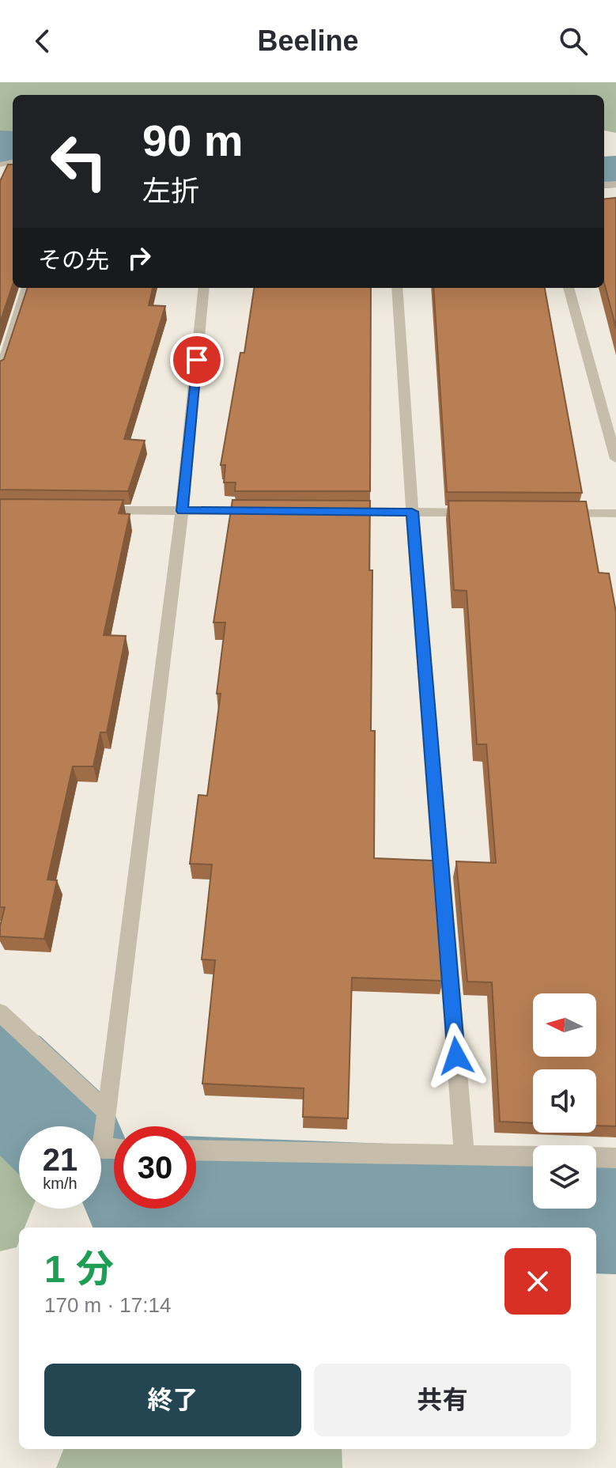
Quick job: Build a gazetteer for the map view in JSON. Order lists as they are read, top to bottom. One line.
{"north":"left","page":{"header":"Beeline","turn":["90 m","左折"],"then":"その先","speed":"21 km/h","limit":"30","heading":["1 分","170 m · 17:14"],"buttons":["終了","共有"]}}
